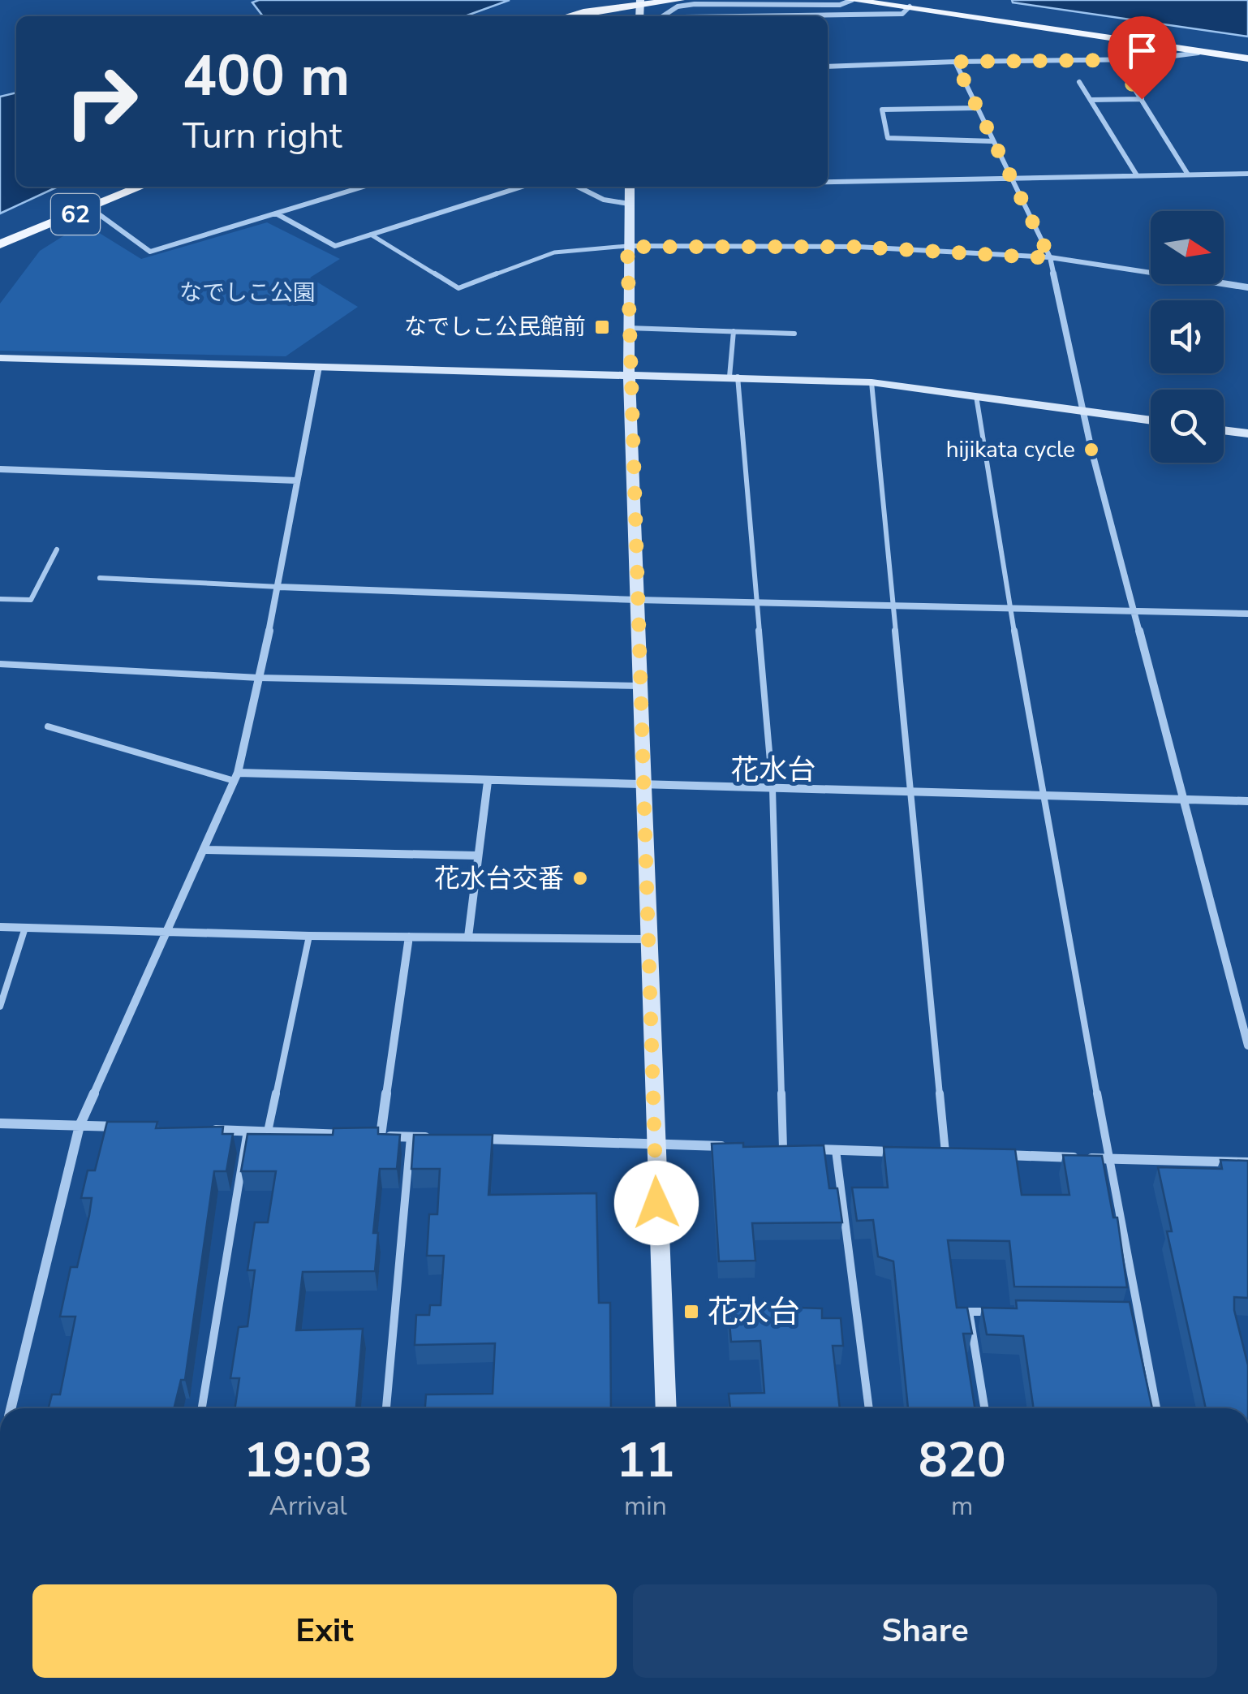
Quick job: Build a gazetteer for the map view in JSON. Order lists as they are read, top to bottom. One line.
{"streets":{"main road":["62"]},"districts":["花水台"],"parks":["なでしこ公園"],"places":{"transit":["なでしこ公民館前","花水台"],"other":["hijikata cycle","花水台交番"]},"north":"right","page":{"turn":["400 m","Turn right"],"eta":["19:03","Arrival","11","min","820","m"],"buttons":["Exit","Share"]}}
